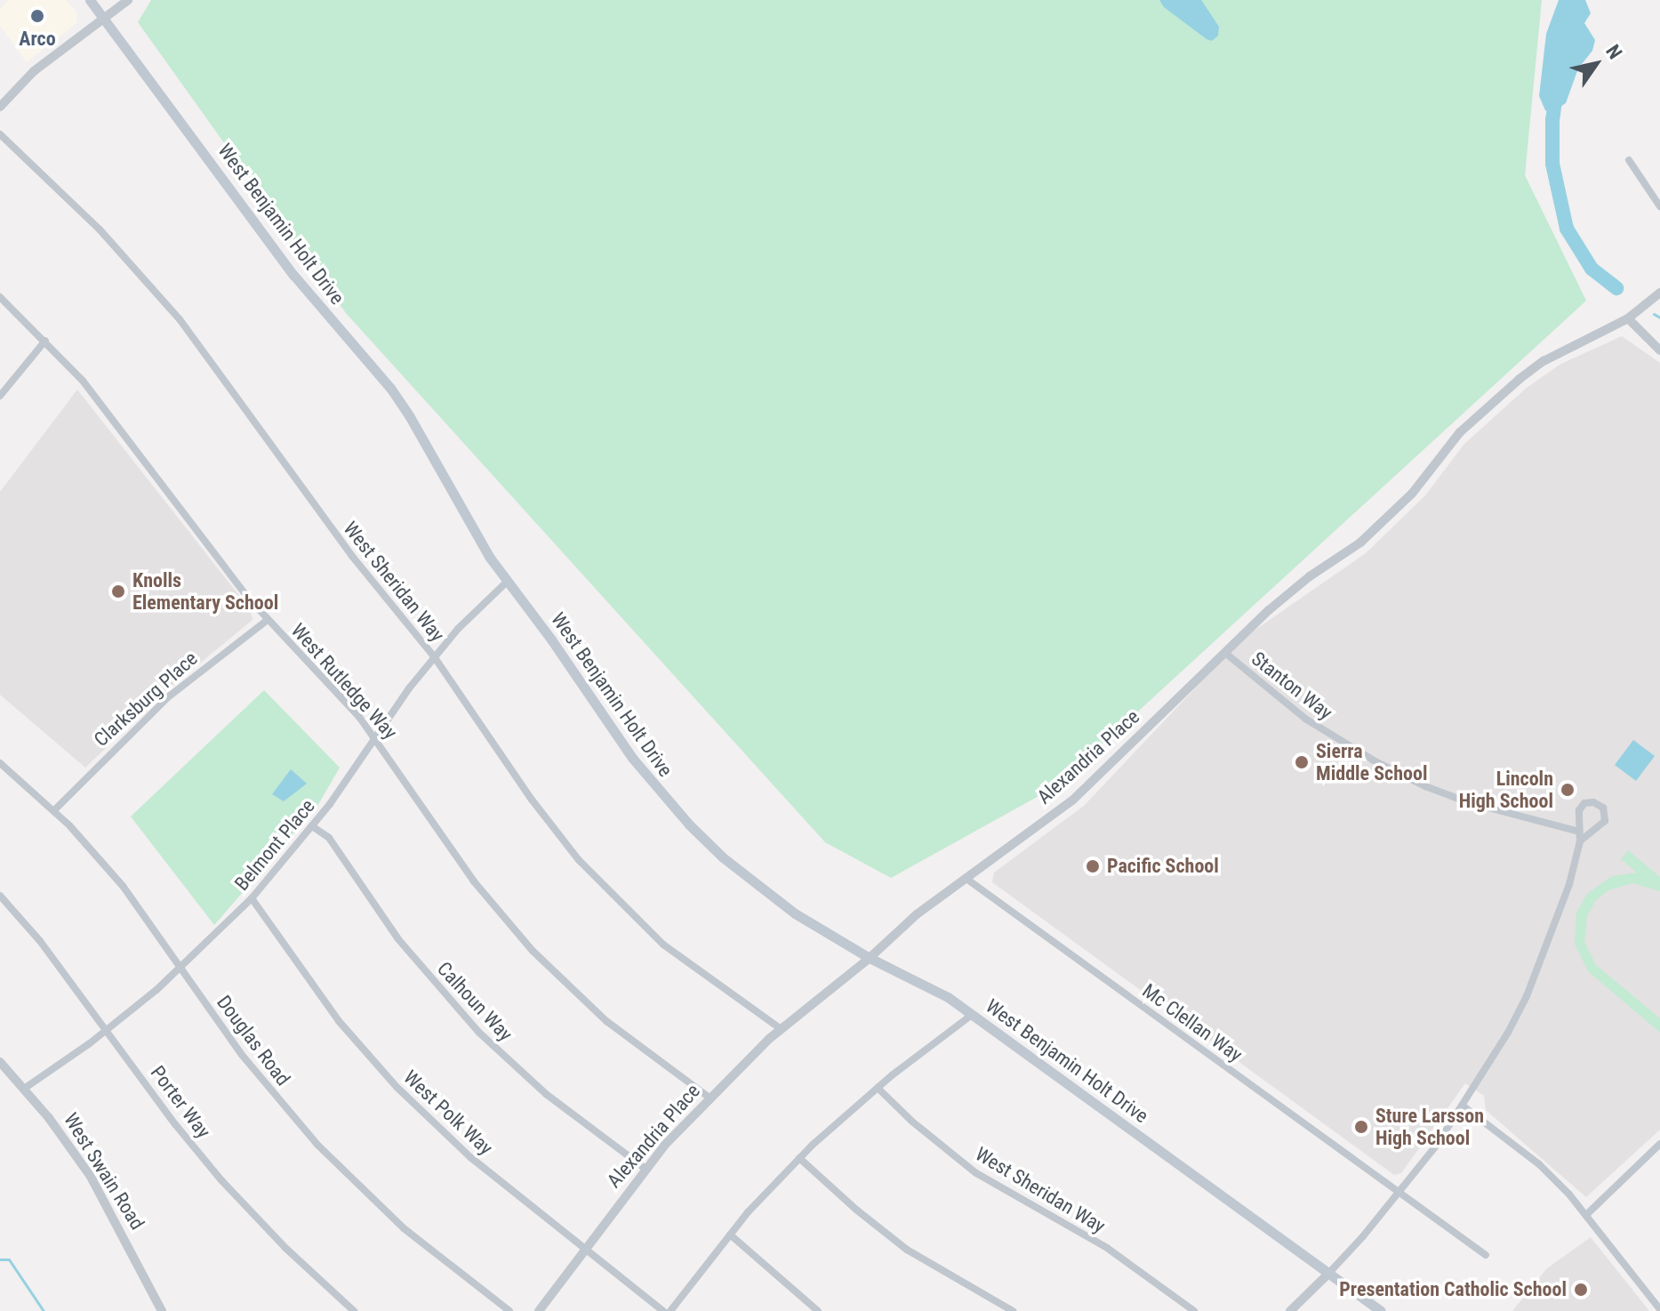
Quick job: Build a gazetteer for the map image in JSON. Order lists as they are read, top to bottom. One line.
{"streets":{"main road":["West Benjamin Holt Drive"],"street":["West Sheridan Way","West Rutledge Way","Stanton Way","Clarksburg Place","Alexandria Place","Belmont Place","Calhoun Way","Mc Clellan Way","Douglas Road","Porter Way","West Polk Way","West Swain Road"]},"crossings":[["West Benjamin Holt Drive","Alexandria Place"],["West Benjamin Holt Drive","Belmont Place"],["West Sheridan Way","Alexandria Place"],["West Sheridan Way","Belmont Place"],["West Rutledge Way","Clarksburg Place"],["West Rutledge Way","Alexandria Place"],["West Rutledge Way","Belmont Place"],["Stanton Way","Alexandria Place"],["Clarksburg Place","Douglas Road"],["Alexandria Place","Calhoun Way"],["Alexandria Place","Mc Clellan Way"],["Alexandria Place","West Polk Way"],["Belmont Place","Calhoun Way"],["Belmont Place","Douglas Road"],["Belmont Place","Porter Way"],["Belmont Place","West Polk Way"],["Belmont Place","West Swain Road"]],"places":["Arco","Knolls Elementary School","Sierra Middle School","Lincoln High School","Pacific School","Sture Larsson High School","Presentation Catholic School"],"north":"top right"}
